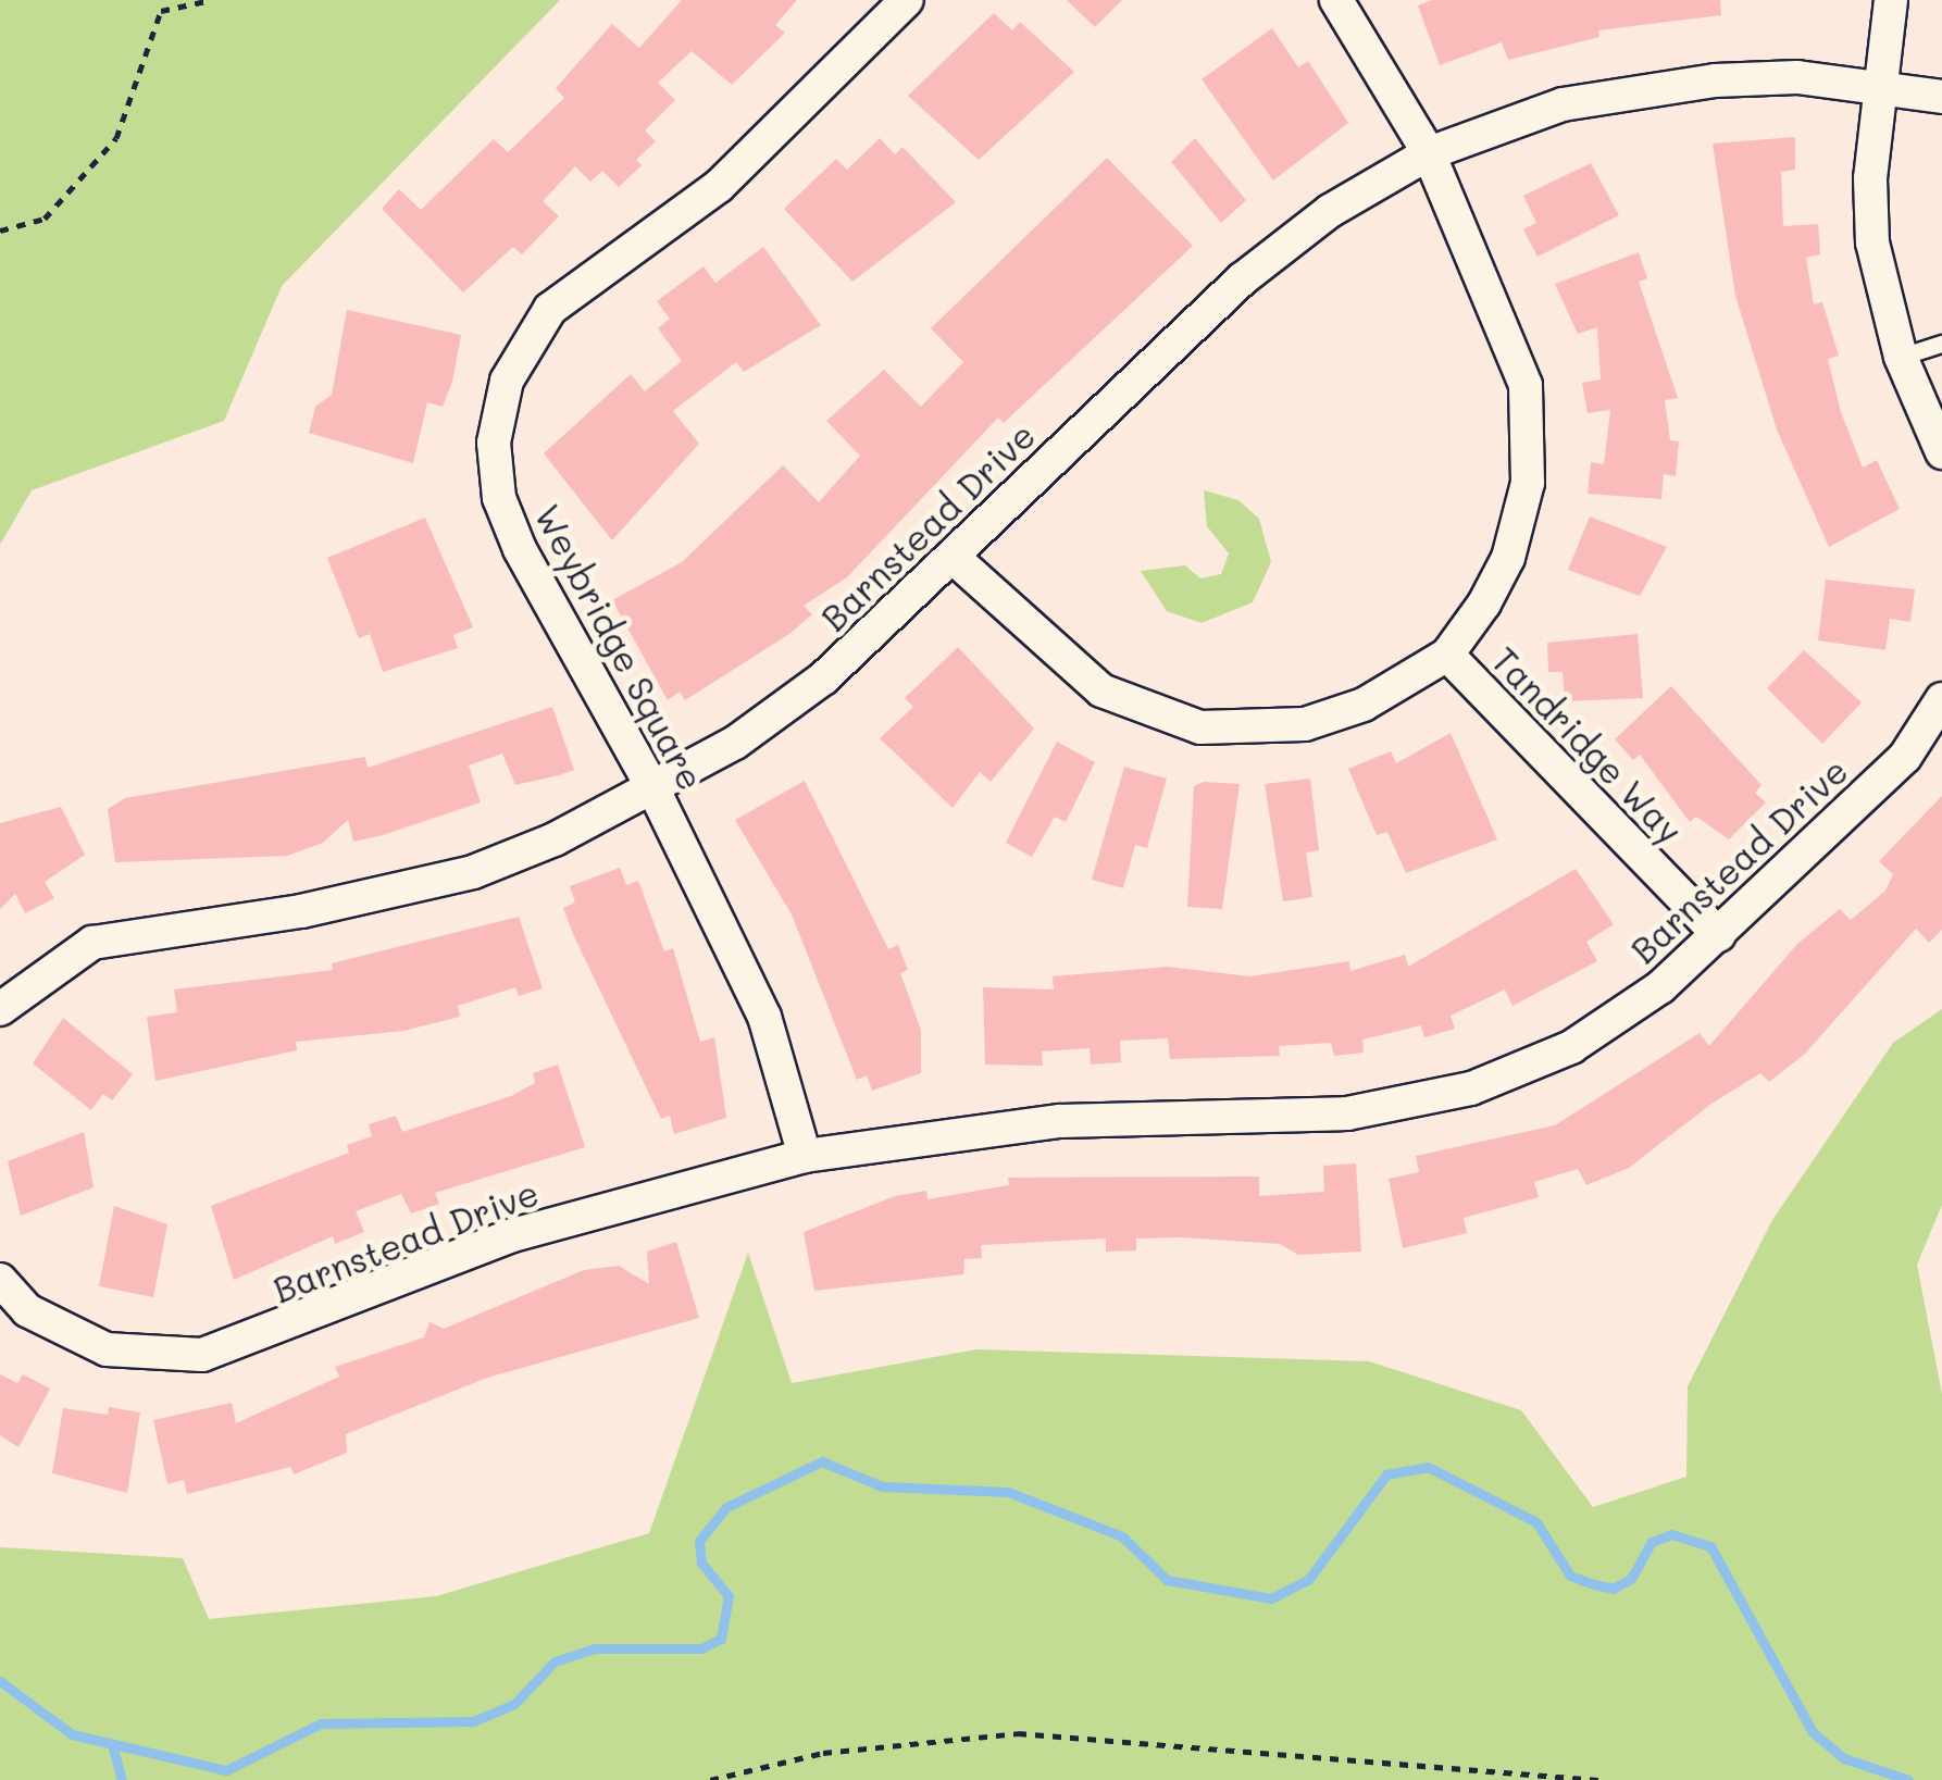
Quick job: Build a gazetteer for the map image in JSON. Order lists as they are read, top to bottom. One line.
{"streets":{"street":["Barnstead Drive","Weybridge Square","Tandridge Way"]},"crossings":[["Barnstead Drive","Weybridge Square"],["Barnstead Drive","Tandridge Way"]]}
